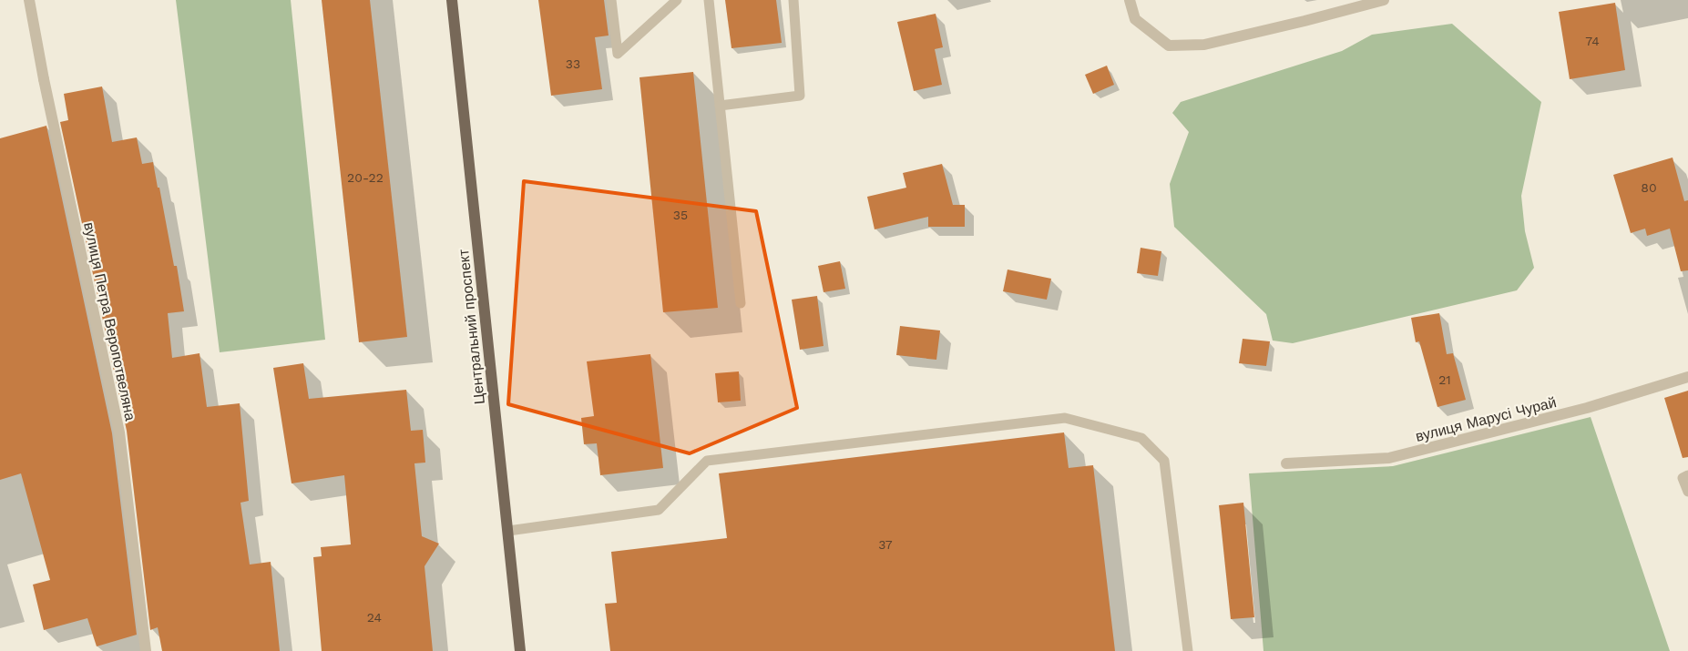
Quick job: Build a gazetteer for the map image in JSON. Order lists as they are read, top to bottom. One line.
{"streets":{"main road":["Центральний проспект"],"street":["вулиця Петра Веропотвеляна","вулиця Марусі Чурай"]},"house_numbers":["74","33","20-22","80","35","21","37","24"]}
